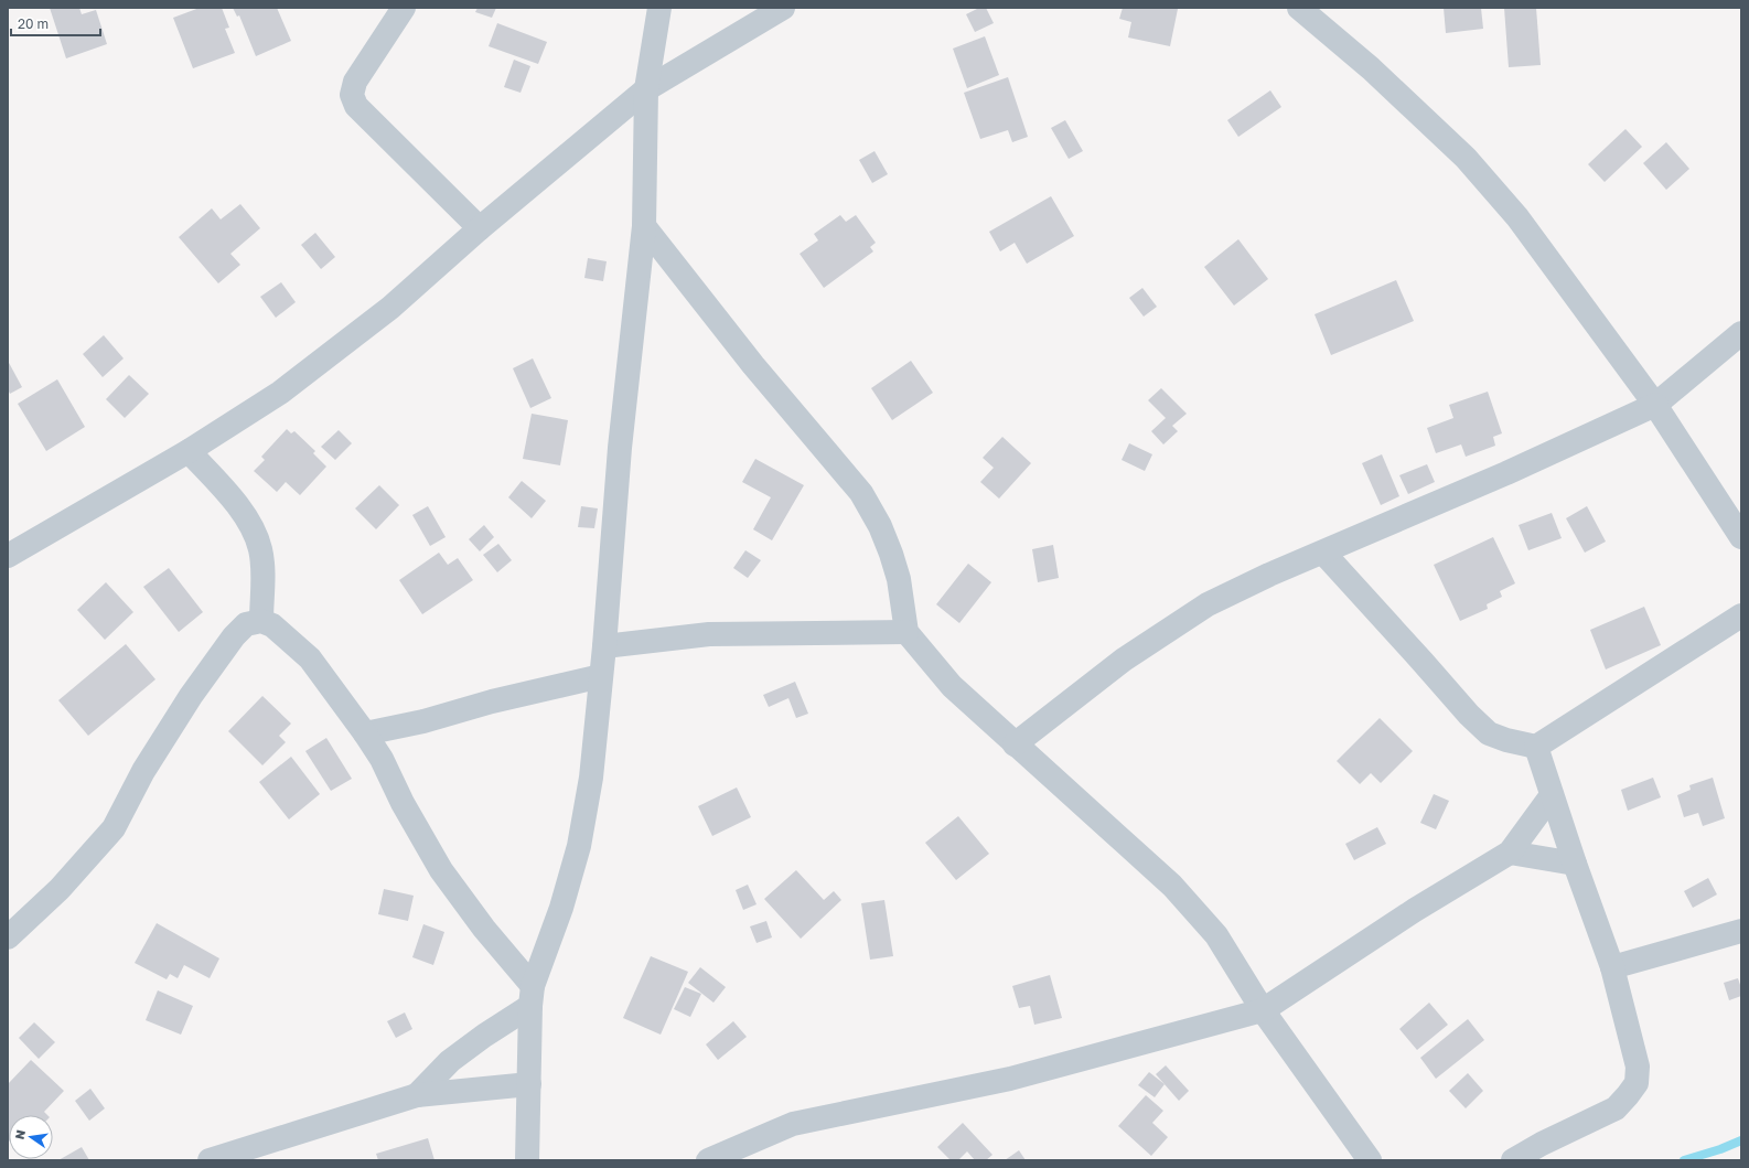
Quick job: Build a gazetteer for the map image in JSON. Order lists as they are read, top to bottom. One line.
{"scale_bar":"20 m","north":"left"}
